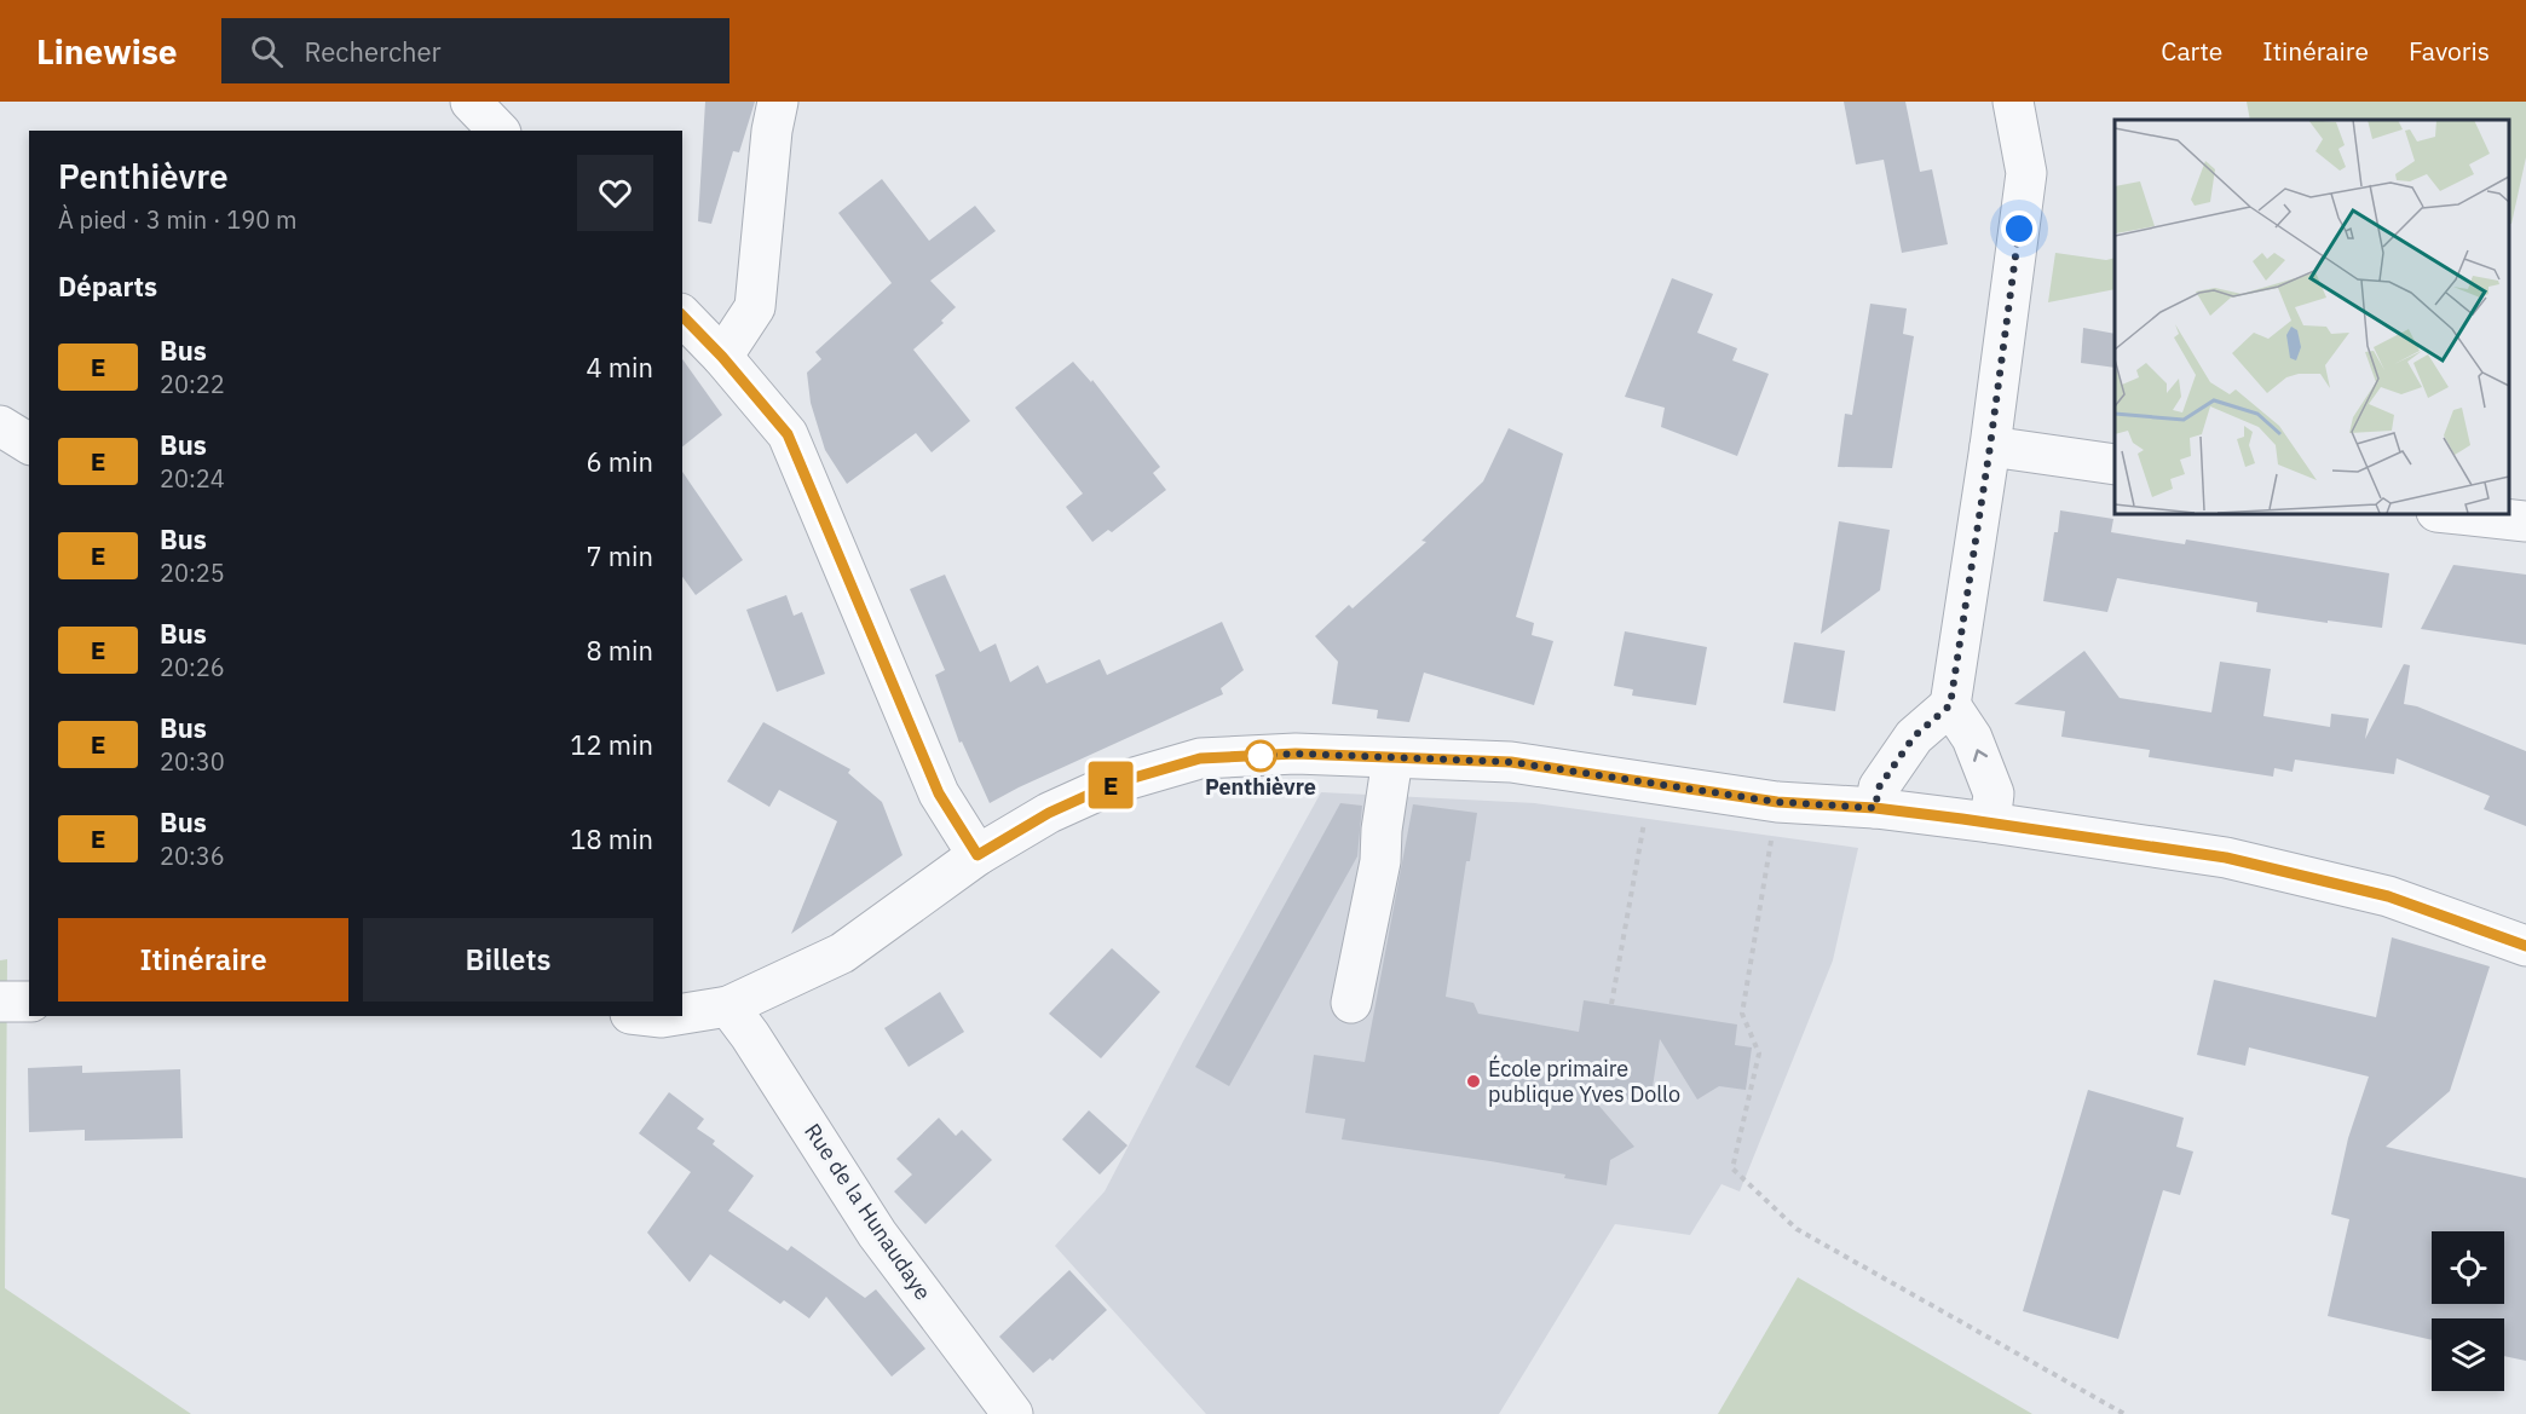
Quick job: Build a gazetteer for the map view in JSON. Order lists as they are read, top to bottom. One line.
{"streets":{"street":["Rue de la Hunaudaye"]},"places":["Penthièvre","École primaire publique Yves Dollo"],"lines":["bus line E"],"page":{"header":"Linewise","search":"Rechercher","nav":["Carte","Itinéraire","Favoris"],"on_map":"E","heading":[["Penthièvre","À pied · 3 min · 190 m"],"Départs"],"list":[{"mark":"E","name":"Bus","note":"20:22","value":"4 min"},{"mark":"E","name":"Bus","note":"20:24","value":"6 min"},{"mark":"E","name":"Bus","note":"20:25","value":"7 min"},{"mark":"E","name":"Bus","note":"20:26","value":"8 min"},{"mark":"E","name":"Bus","note":"20:30","value":"12 min"},{"mark":"E","name":"Bus","note":"20:36","value":"18 min"}],"buttons":["Itinéraire","Billets"]}}
